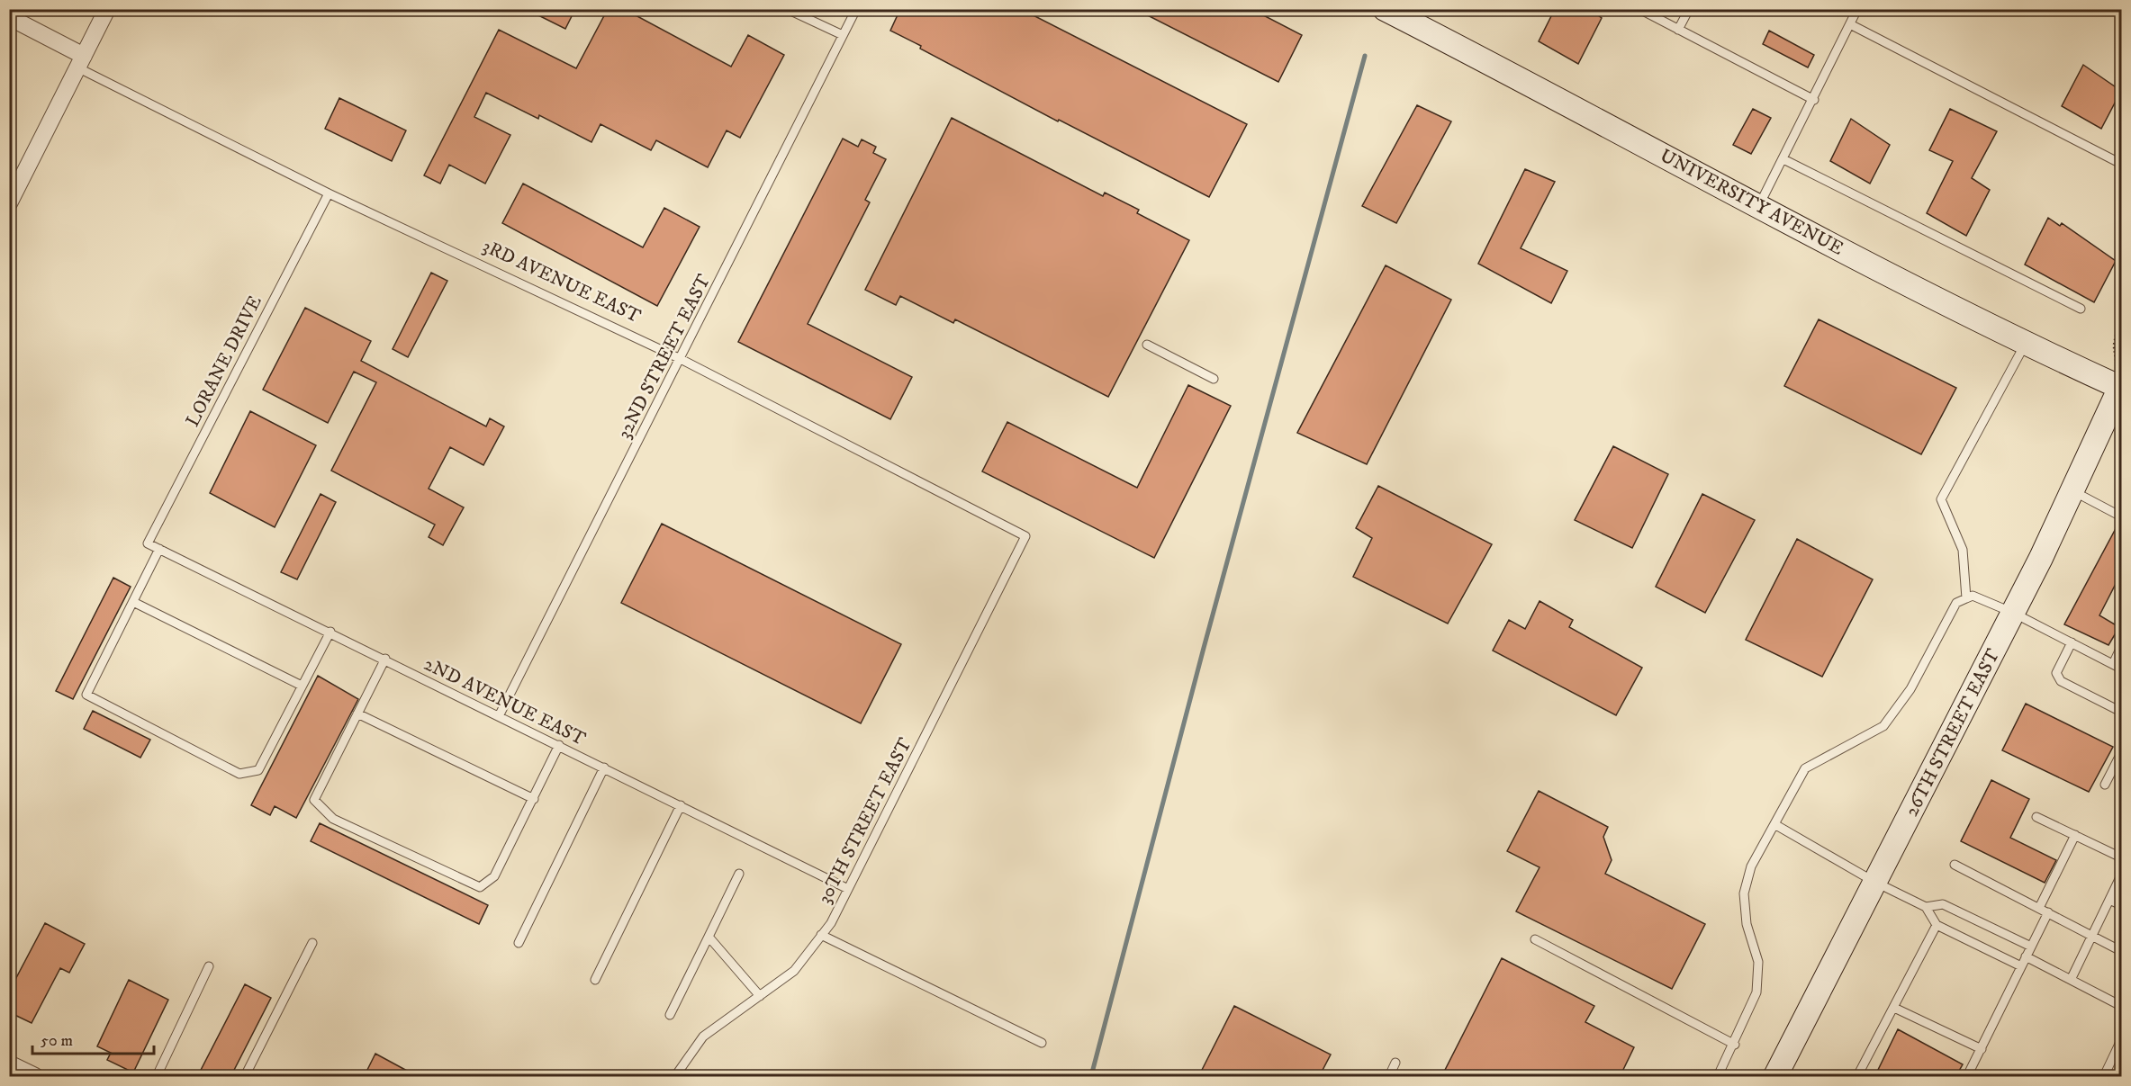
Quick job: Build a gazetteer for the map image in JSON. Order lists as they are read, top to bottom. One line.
{"streets":{"street":["UNIVERSITY AVENUE","3RD AVENUE EAST","26TH STREET EAST"],"lane":["32ND STREET EAST","LORANE DRIVE","2ND AVENUE EAST","30TH STREET EAST"]},"crossings":[["UNIVERSITY AVENUE","26TH STREET EAST"],["3RD AVENUE EAST","32ND STREET EAST"],["3RD AVENUE EAST","LORANE DRIVE"],["3RD AVENUE EAST","30TH STREET EAST"],["32ND STREET EAST","2ND AVENUE EAST"],["LORANE DRIVE","2ND AVENUE EAST"],["2ND AVENUE EAST","30TH STREET EAST"]],"scale_bar":"50 m"}
